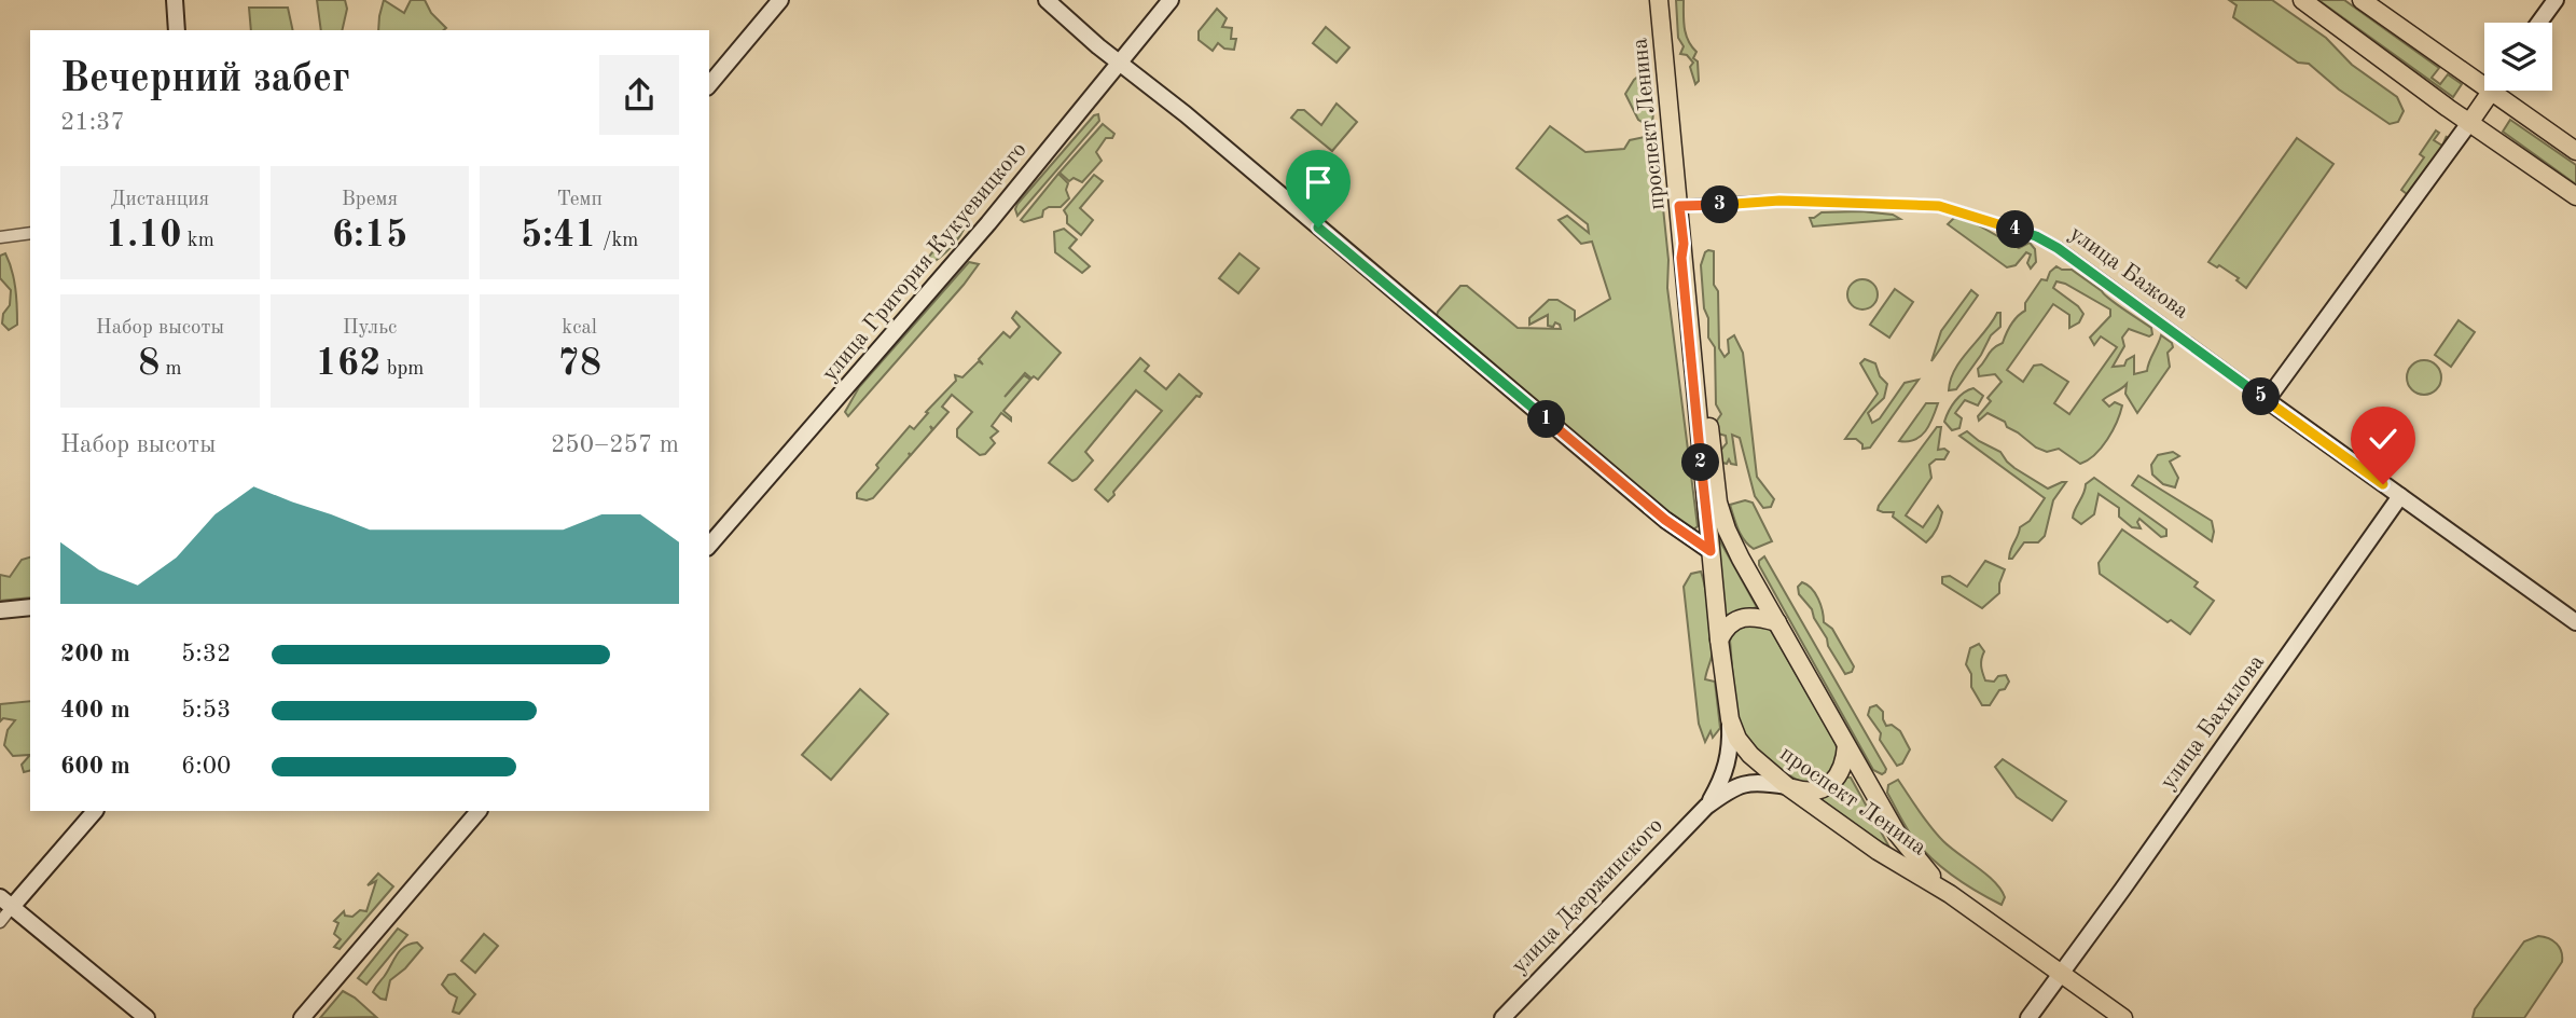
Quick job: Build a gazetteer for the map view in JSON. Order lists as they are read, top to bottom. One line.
{"streets":{"main road":["проспект Ленина"],"street":["улица Григория Кукуевицкого","улица Бажова","улица Бахилова","улица Дзержинского"]},"crossings":[["проспект Ленина","улица Бажова"],["проспект Ленина","улица Бахилова"],["проспект Ленина","улица Дзержинского"],["улица Бажова","улица Бахилова"]],"page":{"heading":["Вечерний забег","21:37"],"stats":[["Дистанция","1.10 km"],["Время","6:15"],["Темп","5:41 /km"],["Набор высоты","8 m"],["Пульс","162 bpm"],["kcal","78"]],"pins":["3","4","5","1","2"],"chart":["Набор высоты","250–257 m"],"list":[{"name":"200 m","note":"5:32"},{"name":"400 m","note":"5:53"},{"name":"600 m","note":"6:00"}]}}
